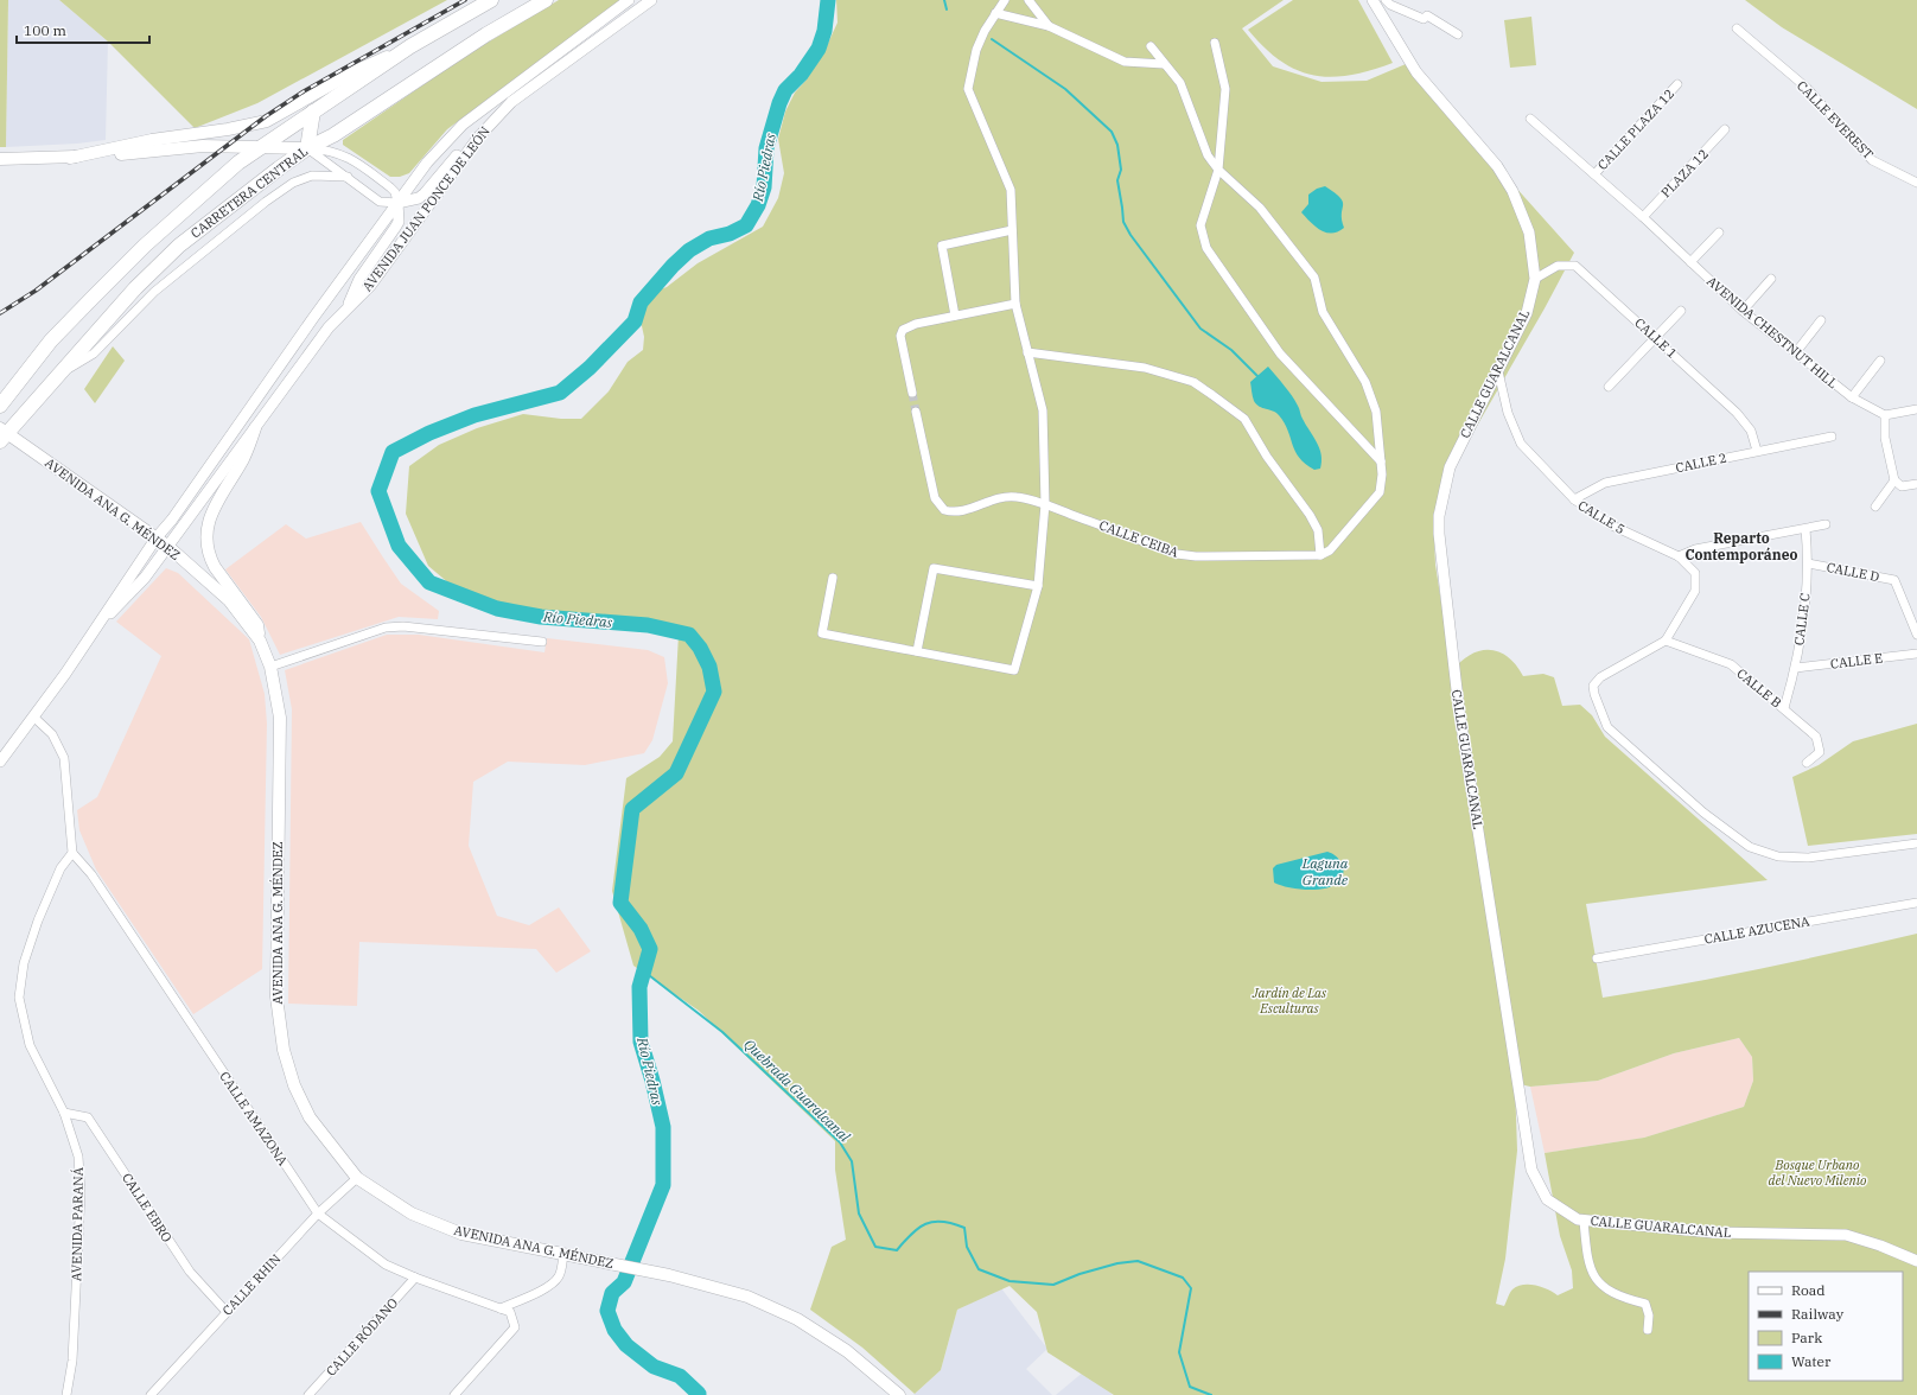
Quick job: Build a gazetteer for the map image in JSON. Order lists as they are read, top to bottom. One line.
{"streets":{"highway":["CARRETERA CENTRAL"],"main road":["AVENIDA ANA G. MÉNDEZ"],"street":["CALLE EVEREST","CALLE PLAZA 12","PLAZA 12","AVENIDA JUAN PONCE DE LEÓN","AVENIDA CHESTNUT HILL","CALLE 1","CALLE GUARALCANAL","CALLE 2","CALLE 5","CALLE CEIBA","CALLE D","CALLE C","CALLE E","CALLE B","CALLE AZUCENA","CALLE AMAZONA","CALLE EBRO","AVENIDA PARANÁ","CALLE RHIN","CALLE RÓDANO"]},"crossings":[["CALLE PLAZA 12","AVENIDA CHESTNUT HILL"],["PLAZA 12","AVENIDA CHESTNUT HILL"],["CARRETERA CENTRAL","AVENIDA ANA G. MÉNDEZ"],["AVENIDA JUAN PONCE DE LEÓN","AVENIDA ANA G. MÉNDEZ"],["CALLE 1","CALLE GUARALCANAL"],["CALLE 1","CALLE 2"],["CALLE GUARALCANAL","CALLE 5"],["CALLE 2","CALLE 5"],["AVENIDA ANA G. MÉNDEZ","CALLE RHIN"],["CALLE 5","CALLE B"],["CALLE D","CALLE C"],["CALLE C","CALLE E"],["CALLE C","CALLE B"],["CALLE AMAZONA","AVENIDA PARANÁ"],["CALLE AMAZONA","CALLE RHIN"],["CALLE AMAZONA","CALLE RÓDANO"],["CALLE EBRO","AVENIDA PARANÁ"],["CALLE EBRO","CALLE RHIN"]],"districts":["Reparto Contemporáneo"],"water":["Río Piedras","Laguna Grande","Quebrada Guaralcanal"],"parks":["Jardín de Las Esculturas","Bosque Urbano del Nuevo Milenio"],"legend":["Road","Railway","Park","Water"],"scale_bar":"100 m"}
